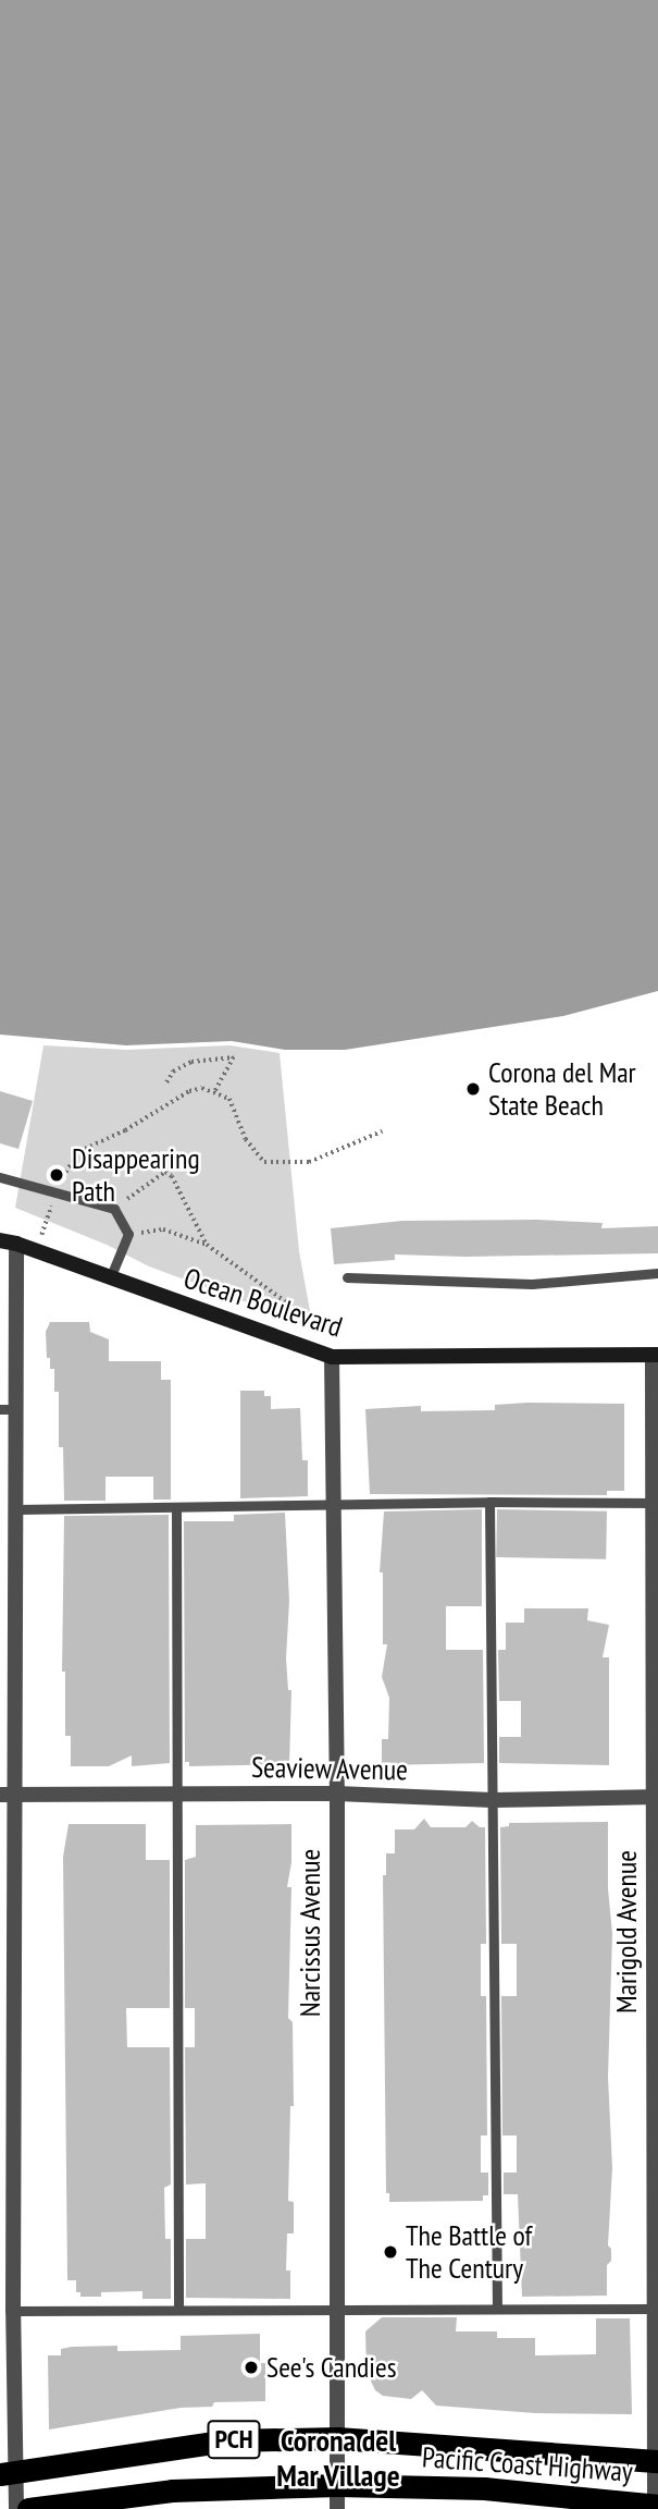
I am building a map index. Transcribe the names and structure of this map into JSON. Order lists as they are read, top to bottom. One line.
{"streets":{"highway":["PCH","Pacific Coast Highway"],"street":["Ocean Boulevard","Seaview Avenue","Marigold Avenue","Narcissus Avenue"]},"crossings":[["Ocean Boulevard","Marigold Avenue"],["Ocean Boulevard","Narcissus Avenue"],["Seaview Avenue","Marigold Avenue"],["Seaview Avenue","Narcissus Avenue"],["Marigold Avenue","Pacific Coast Highway"],["Narcissus Avenue","Pacific Coast Highway"]],"districts":["Corona del Mar Village"],"places":["Corona del Mar State Beach","Disappearing Path","The Battle of The Century","See's Candies"]}
